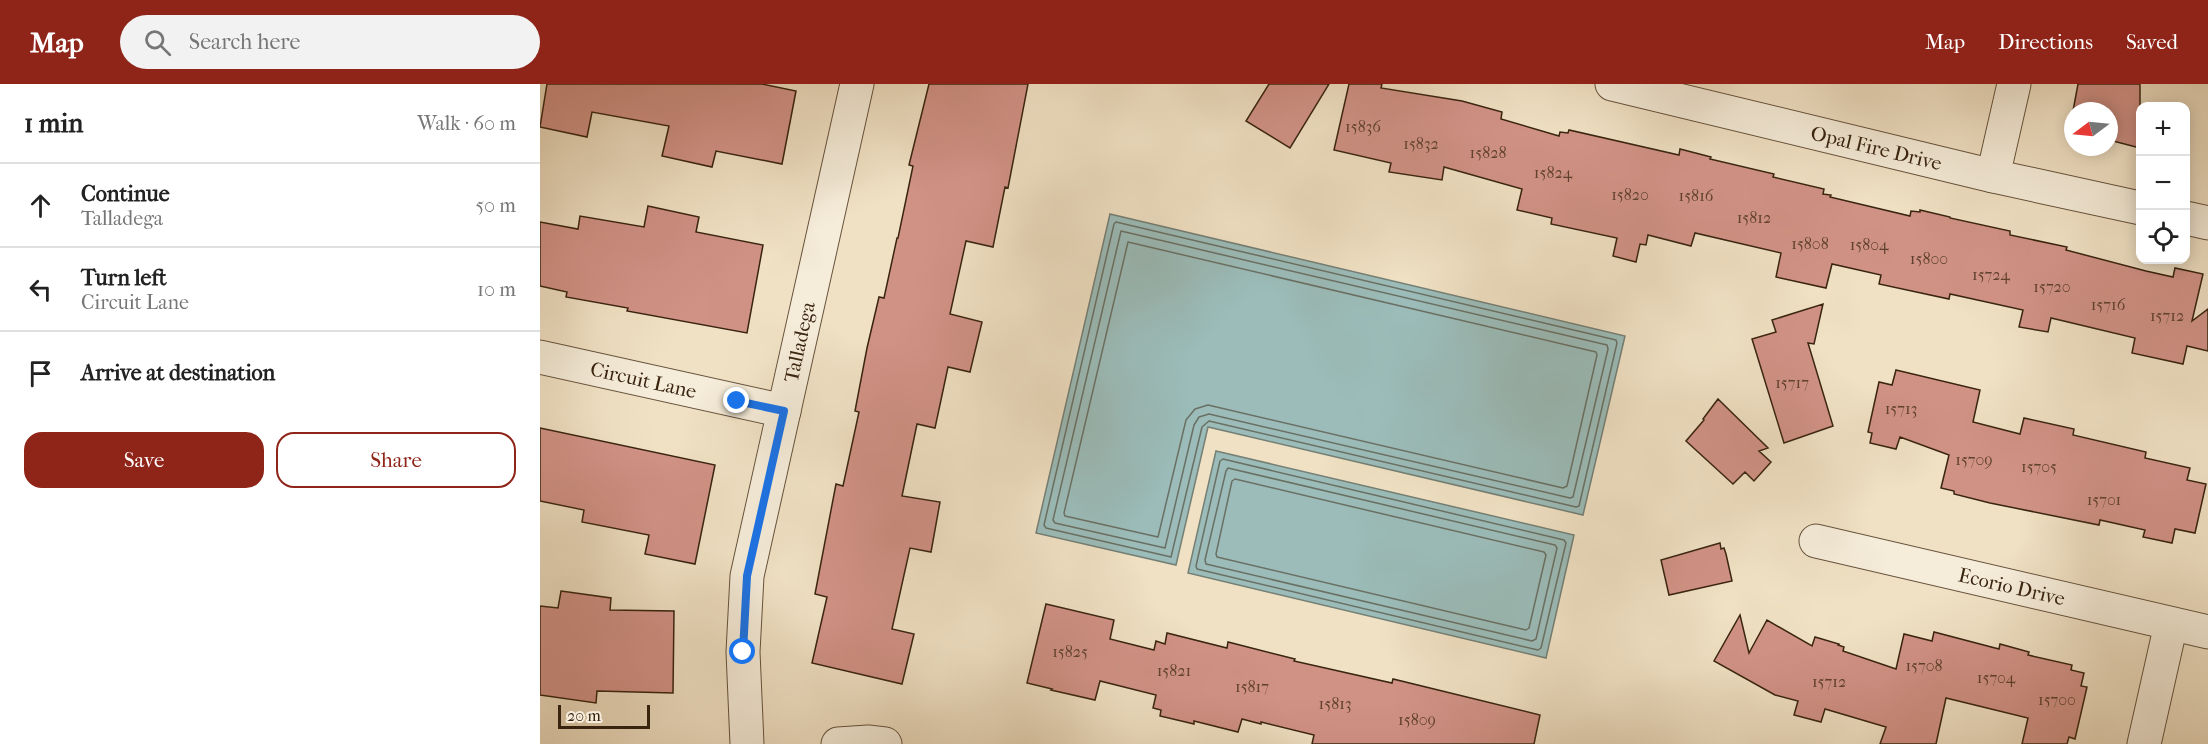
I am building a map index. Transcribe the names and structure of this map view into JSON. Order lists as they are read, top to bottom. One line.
{"streets":{"street":["Opal Fire Drive","Talladega","Circuit Lane","Ecorio Drive"]},"crossings":[["Talladega","Circuit Lane"]],"house_numbers":["15836","15832","15828","15824","15820","15816","15812","15808","15804","15800","15724","15720","15716","15712","15717","15713","15709","15705","15701","15825","15708","15821","15704","15712","15817","15700","15813","15809"],"scale_bar":"20 m","north":"left","page":{"header":"Map","search":"Search here","nav":["Map","Directions","Saved"],"heading":["1 min","Walk · 60 m"],"map_buttons":["+","−"],"list":[["Continue","Talladega","50 m"],["Turn left","Circuit Lane","10 m"],"Arrive at destination"],"buttons":["Save","Share"],"scale":"20 m"}}
